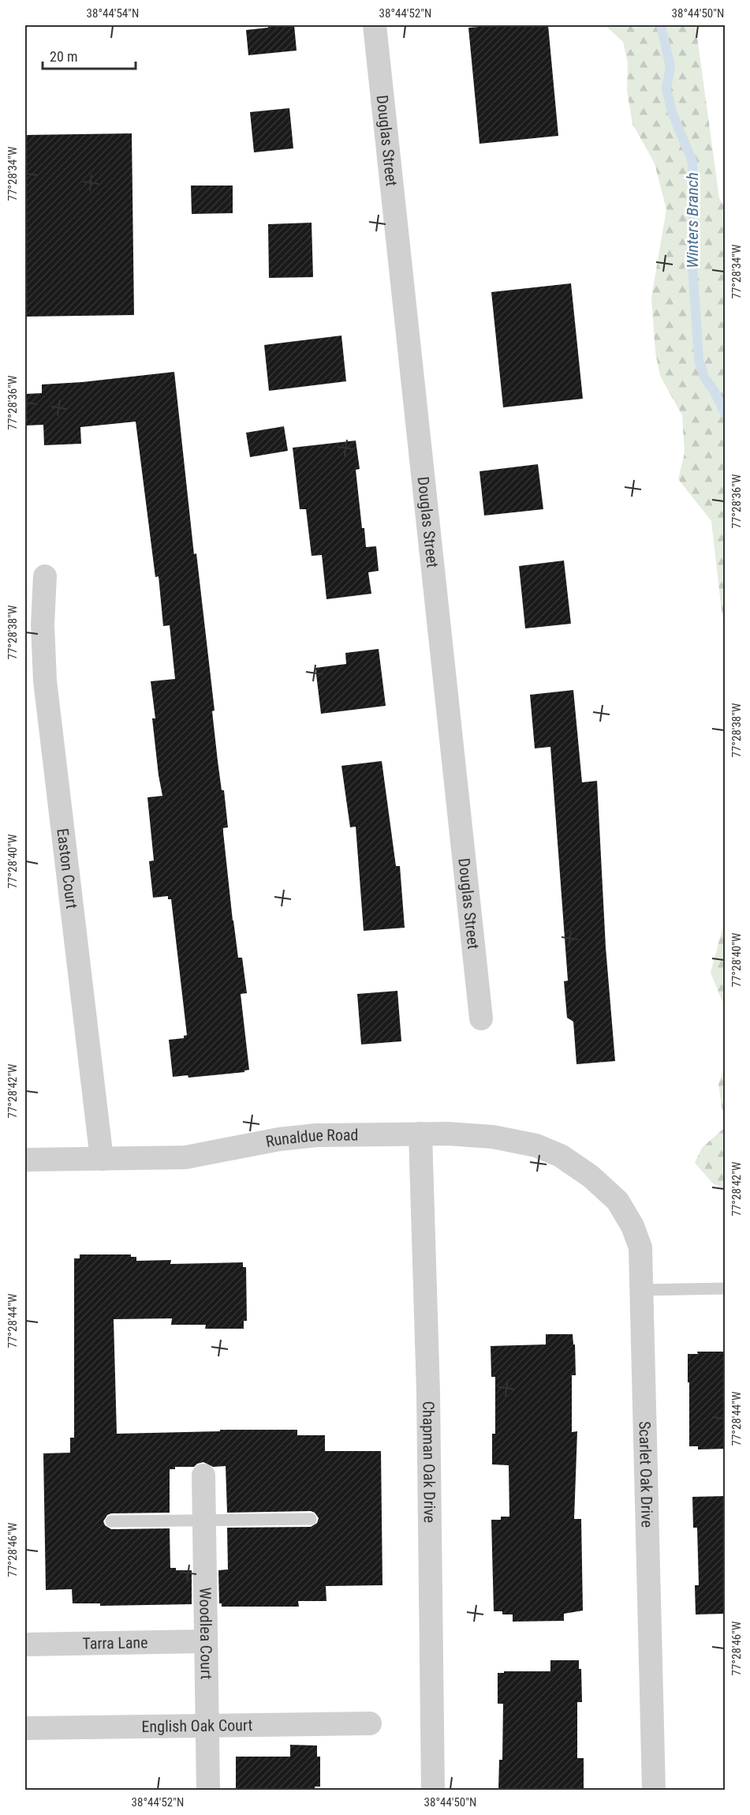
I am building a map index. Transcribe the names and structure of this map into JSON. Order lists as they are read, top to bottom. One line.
{"streets":{"street":["Douglas Street","Easton Court","Runaldue Road","Chapman Oak Drive","Scarlet Oak Drive","Woodlea Court","Tarra Lane","English Oak Court"]},"crossings":[["Easton Court","Runaldue Road"],["Runaldue Road","Chapman Oak Drive"],["Runaldue Road","Scarlet Oak Drive"],["Woodlea Court","Tarra Lane"],["Woodlea Court","English Oak Court"]],"water":["Winters Branch"],"scale_bar":"20 m","coordinates":["38°44'54\"N","38°44'52\"N","38°44'50\"N","77°28'34\"W","77°28'36\"W","77°28'38\"W","77°28'40\"W","77°28'42\"W","77°28'44\"W","77°28'46\"W"]}
